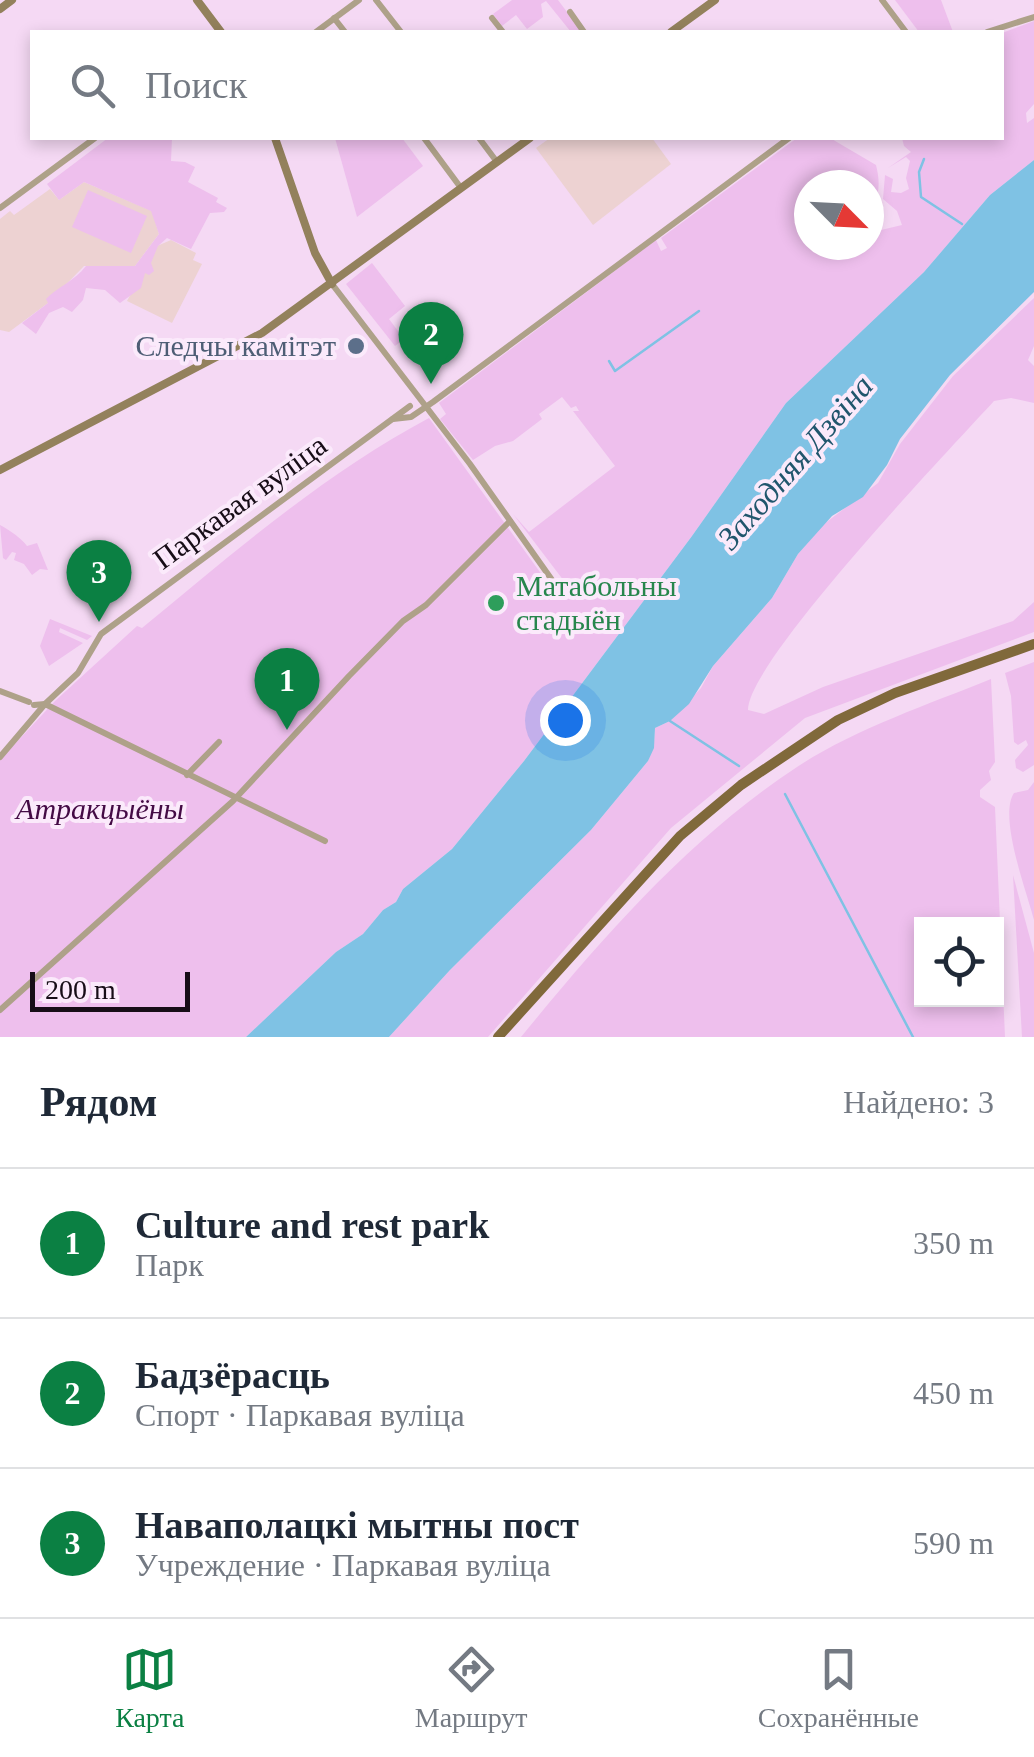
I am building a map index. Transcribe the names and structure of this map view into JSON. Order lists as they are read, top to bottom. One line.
{"streets":{"street":["Паркавая вуліца"]},"water":["Заходняя Дзвіна"],"parks":["Атракцыёны"],"places":["Следчы камітэт","Матабольны стадыён"],"scale_bar":"200 m","north":"bottom right","page":{"search":"Поиск","pins":["2","3","1"],"scale":"200 m","heading":["Рядом","Найдено: 3"],"list":[{"mark":"1","name":"Culture and rest park","note":"Парк","value":"350 m"},{"mark":"2","name":"Бадзёрасць","note":"Спорт · Паркавая вуліца","value":"450 m"},{"mark":"3","name":"Наваполацкі мытны пост","note":"Учреждение · Паркавая вуліца","value":"590 m"}],"nav":["Карта","Маршрут","Сохранённые"]}}
